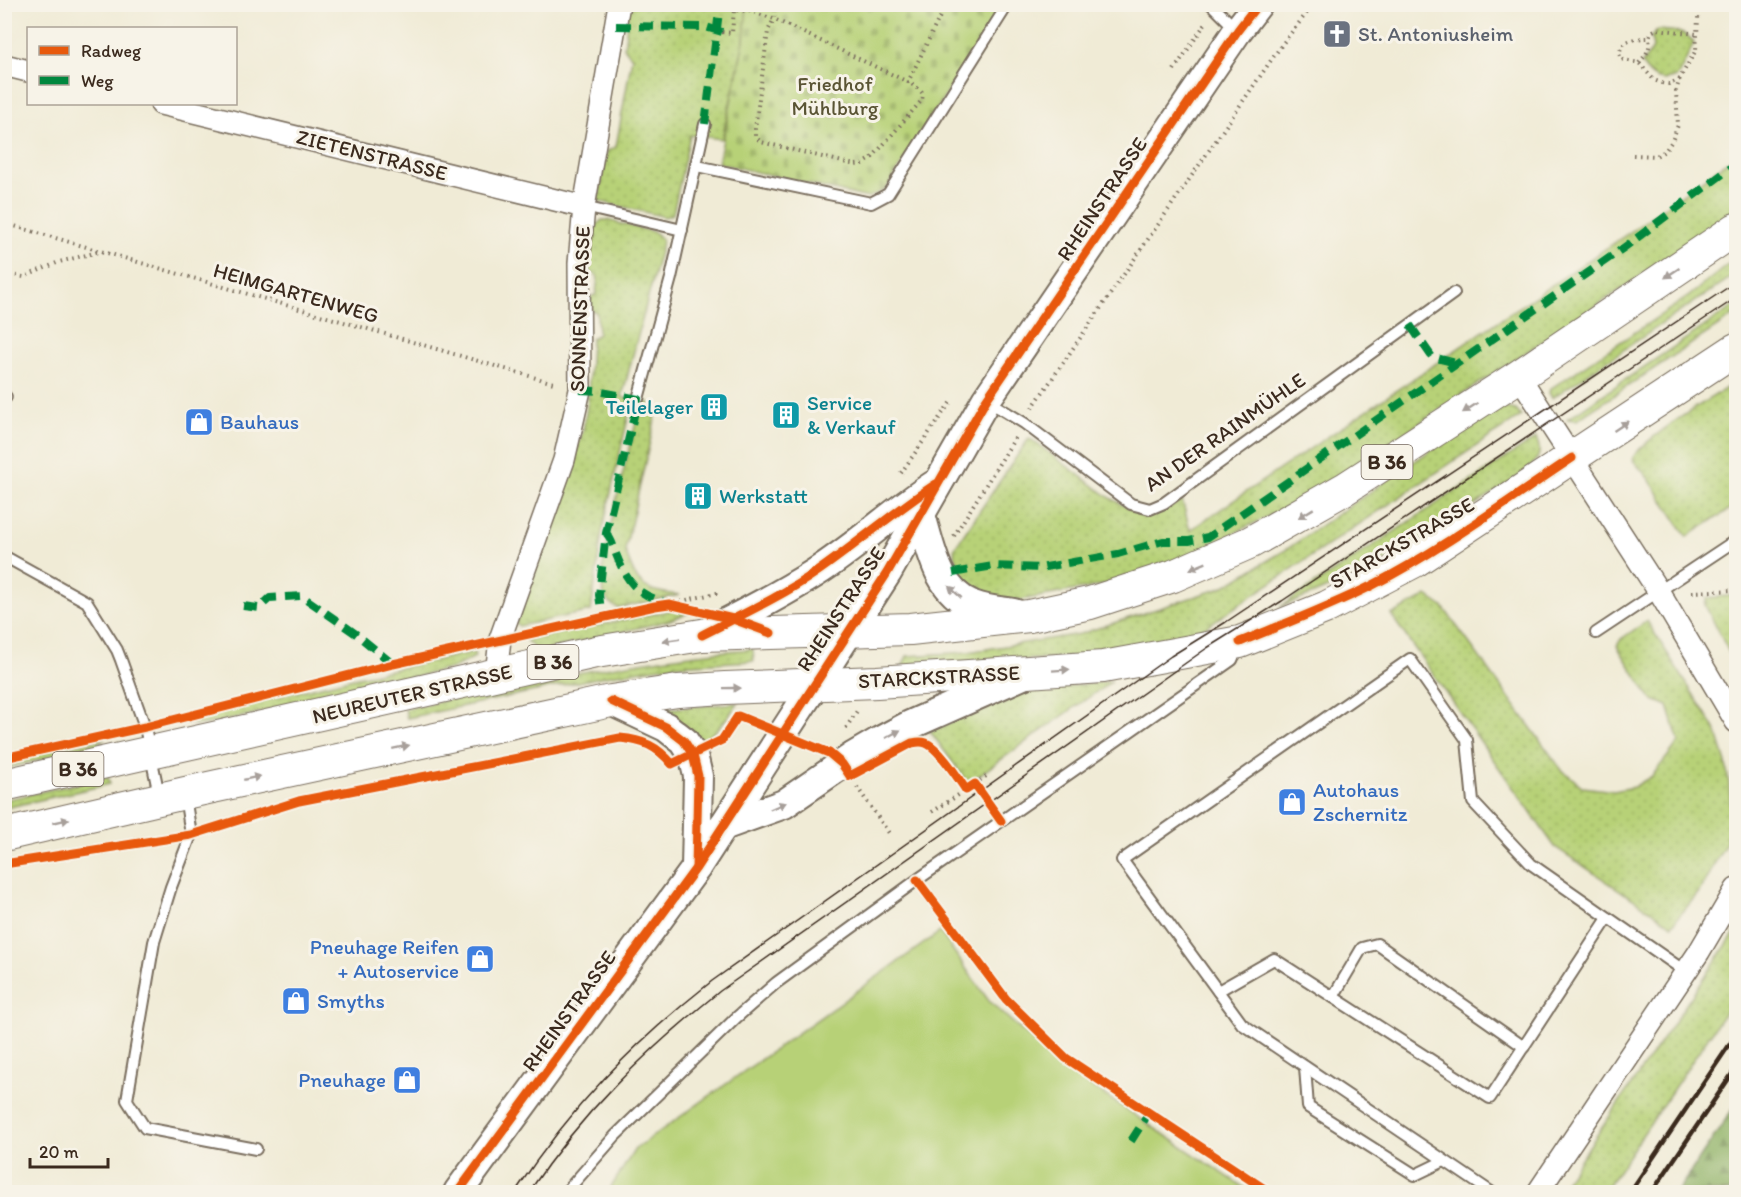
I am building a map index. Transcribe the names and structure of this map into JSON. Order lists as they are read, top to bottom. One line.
{"streets":{"main road":["RHEINSTRASSE","B 36","STARCKSTRASSE","NEUREUTER STRASSE"],"street":["ZIETENSTRASSE","SONNENSTRASSE"],"lane":["AN DER RAINMÜHLE"],"path":["HEIMGARTENWEG"]},"crossings":[["ZIETENSTRASSE","SONNENSTRASSE"],["RHEINSTRASSE","AN DER RAINMÜHLE"],["RHEINSTRASSE","STARCKSTRASSE"],["RHEINSTRASSE","NEUREUTER STRASSE"],["HEIMGARTENWEG","SONNENSTRASSE"],["SONNENSTRASSE","NEUREUTER STRASSE"],["B 36","NEUREUTER STRASSE"]],"parks":["Friedhof Mühlburg"],"places":{"church":["St. Antoniusheim"],"building":["Teilelager","Service & Verkauf","Werkstatt"],"shop":["Bauhaus","Autohaus Zschernitz","Pneuhage Reifen + Autoservice","Smyths","Pneuhage"]},"legend":["Radweg","Weg"],"scale_bar":"20 m"}
